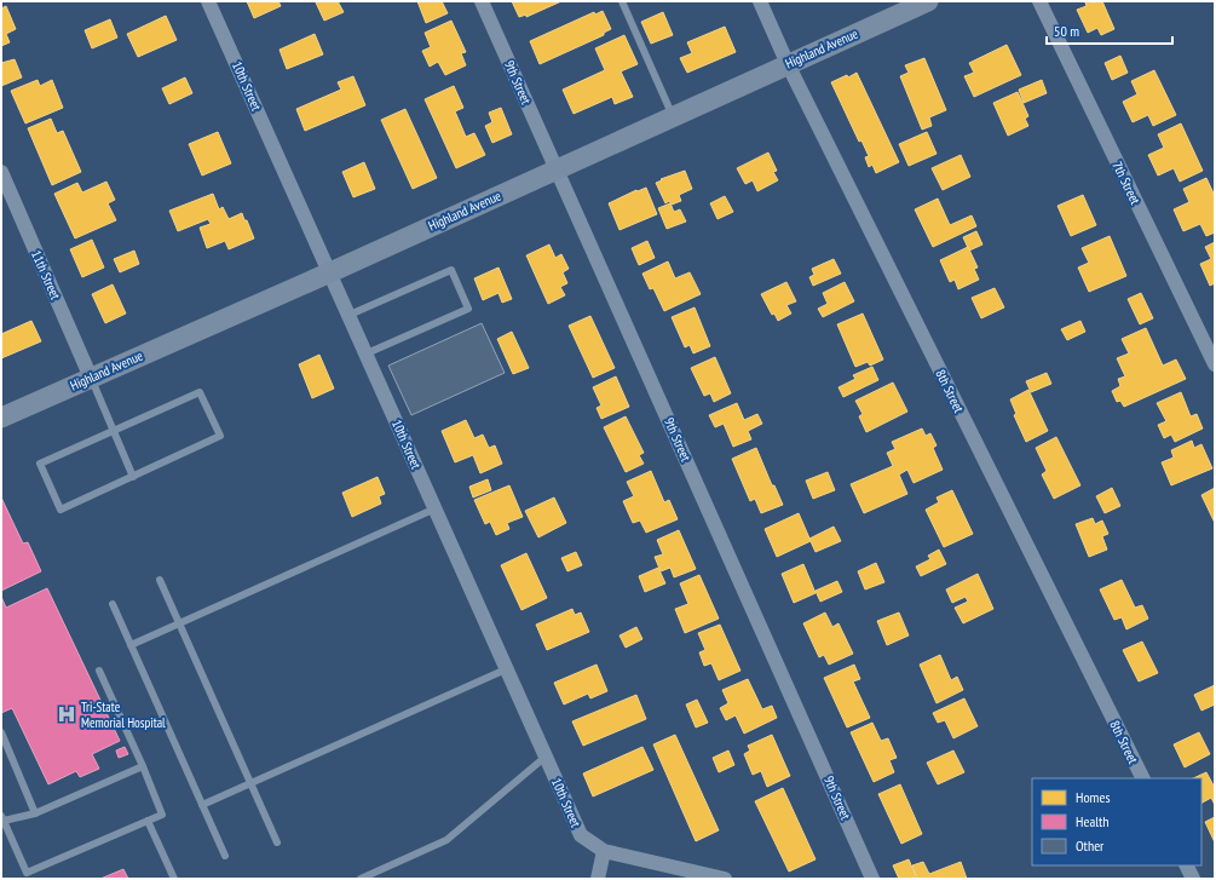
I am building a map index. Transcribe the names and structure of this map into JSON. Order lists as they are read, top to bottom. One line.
{"streets":{"main road":["Highland Avenue"],"street":["9th Street","10th Street","7th Street","11th Street","8th Street"]},"crossings":[["Highland Avenue","9th Street"],["Highland Avenue","10th Street"],["Highland Avenue","11th Street"],["Highland Avenue","8th Street"]],"places":{"hospital":["Tri-State Memorial Hospital"]},"legend":["Homes","Health","Other"],"scale_bar":"50 m"}
